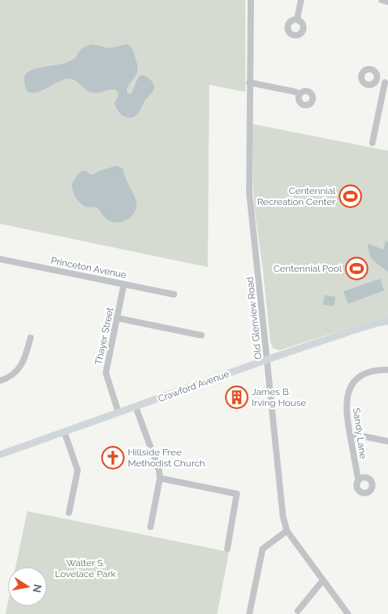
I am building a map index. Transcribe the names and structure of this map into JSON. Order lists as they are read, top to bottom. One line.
{"streets":{"main road":["Crawford Avenue"],"street":["Princeton Avenue","Old Glenview Road","Thayer Street","Sandy Lane"]},"crossings":[["Princeton Avenue","Thayer Street"],["Old Glenview Road","Crawford Avenue"],["Thayer Street","Crawford Avenue"]],"parks":["Walter S. Lovelace Park"],"places":{"sports":["Centennial Recreation Center","Centennial Pool"],"building":["James B. Irving House"],"church":["Hillside Free Methodist Church"]},"north":"right"}
